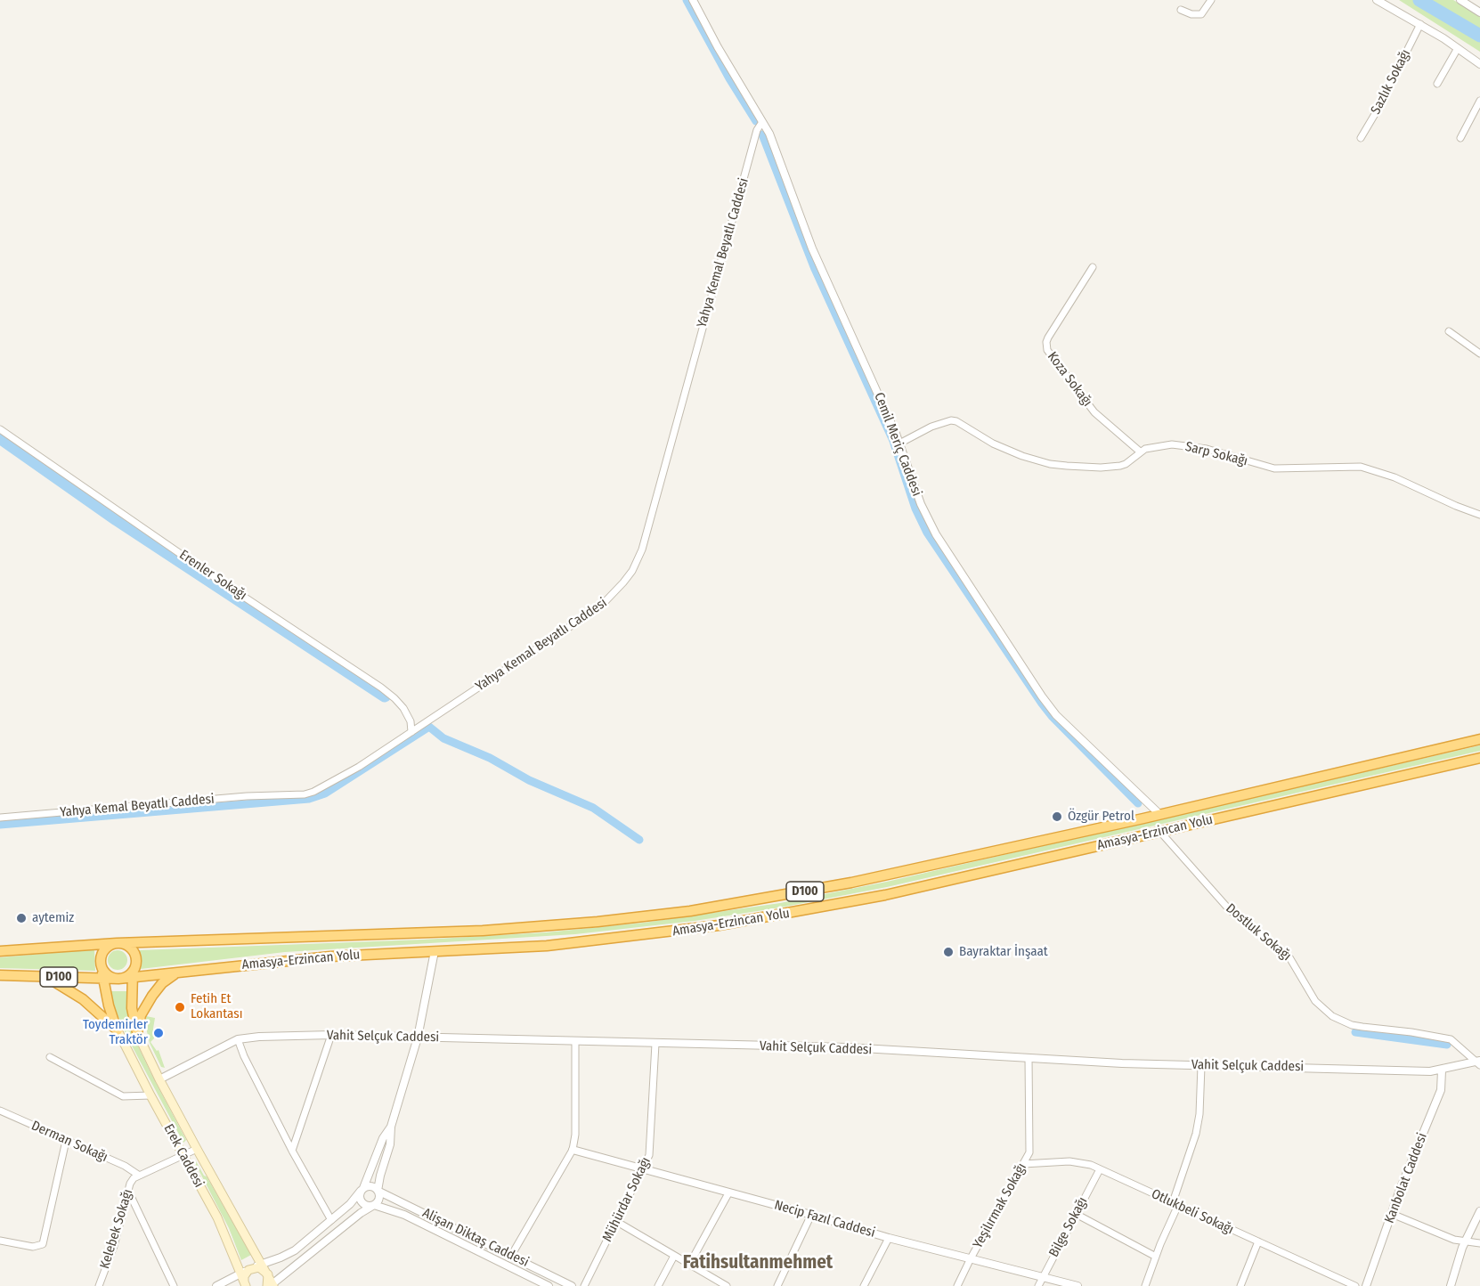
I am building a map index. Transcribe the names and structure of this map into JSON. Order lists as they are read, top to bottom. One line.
{"streets":{"highway":["Amasya-Erzincan Yolu","D100"],"main road":["Erek Caddesi"],"street":["Sazlık Sokağı","Yahya Kemal Beyatlı Caddesi","Koza Sokağı","Cemil Meriç Caddesi","Sarp Sokağı","Erenler Sokağı","Dostluk Sokağı","Vahit Selçuk Caddesi","Derman Sokağı","Kanbolat Caddesi","Mühürdar Sokağı","Yeşilırmak Sokağı","Otlukbeli Sokağı","Necip Fazıl Caddesi","Bilge Sokağı","Kelebek Sokağı","Alişan Diktaş Caddesi"]},"crossings":[["Yahya Kemal Beyatlı Caddesi","Cemil Meriç Caddesi"],["Yahya Kemal Beyatlı Caddesi","Erenler Sokağı"],["Koza Sokağı","Sarp Sokağı"],["Cemil Meriç Caddesi","Sarp Sokağı"],["Cemil Meriç Caddesi","Amasya-Erzincan Yolu"],["Amasya-Erzincan Yolu","D100"],["Amasya-Erzincan Yolu","Dostluk Sokağı"],["Dostluk Sokağı","Vahit Selçuk Caddesi"],["Vahit Selçuk Caddesi","Erek Caddesi"],["Vahit Selçuk Caddesi","Kanbolat Caddesi"],["Vahit Selçuk Caddesi","Mühürdar Sokağı"],["Vahit Selçuk Caddesi","Yeşilırmak Sokağı"],["Derman Sokağı","Kelebek Sokağı"],["Erek Caddesi","Kelebek Sokağı"],["Mühürdar Sokağı","Necip Fazıl Caddesi"],["Yeşilırmak Sokağı","Otlukbeli Sokağı"],["Yeşilırmak Sokağı","Necip Fazıl Caddesi"],["Otlukbeli Sokağı","Bilge Sokağı"],["Necip Fazıl Caddesi","Bilge Sokağı"]],"districts":["Fatihsultanmehmet"],"places":["Özgür Petrol","aytemiz","Bayraktar İnşaat","Fetih Et Lokantası","Toydemirler Traktör"]}
